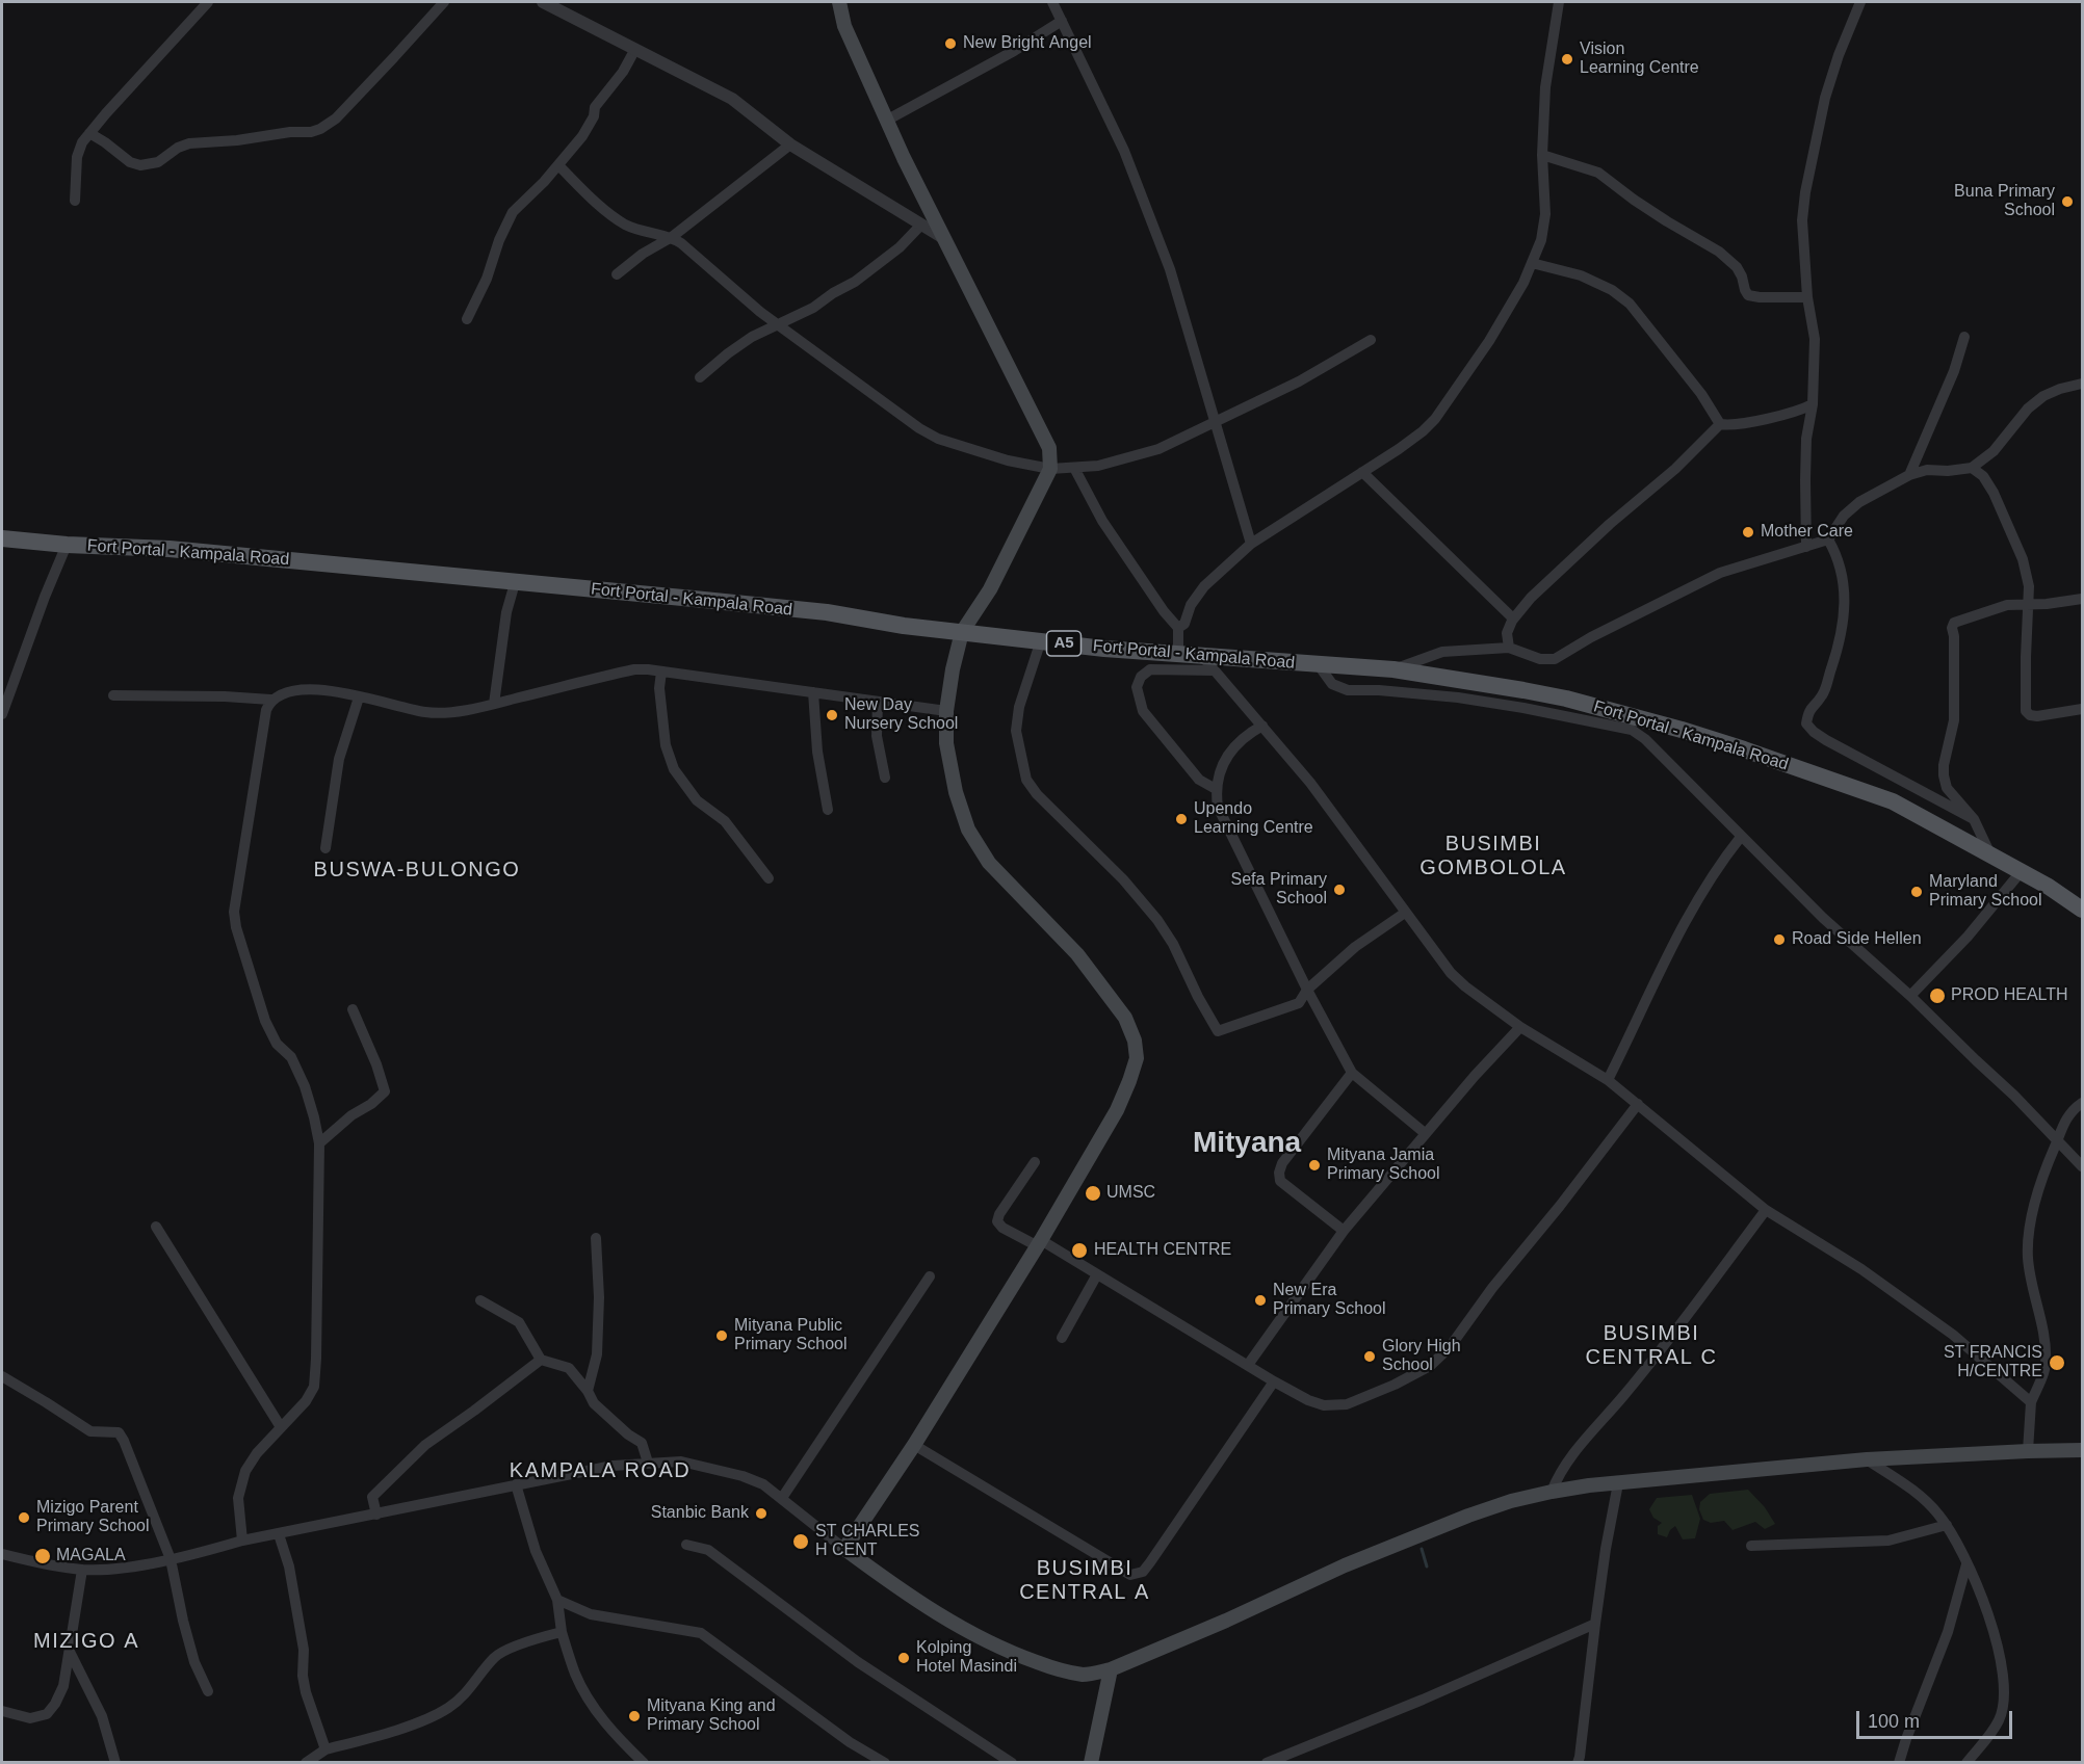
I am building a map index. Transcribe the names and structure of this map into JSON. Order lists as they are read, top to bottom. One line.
{"streets":{"main road":["Fort Portal - Kampala Road","A5"]},"districts":["BUSIMBI GOMBOLOLA","BUSWA-BULONGO","Mityana","BUSIMBI CENTRAL C","KAMPALA ROAD","BUSIMBI CENTRAL A","MIZIGO A"],"places":["New Bright Angel","Vision Learning Centre","Buna Primary School","Mother Care","New Day Nursery School","Upendo Learning Centre","Sefa Primary School","Maryland Primary School","Road Side Hellen","PROD HEALTH","Mityana Jamia Primary School","UMSC","HEALTH CENTRE","New Era Primary School","Mityana Public Primary School","Glory High School","ST FRANCIS H/CENTRE","Stanbic Bank","Mizigo Parent Primary School","ST CHARLES H CENT","MAGALA","Kolping Hotel Masindi","Mityana King and Primary School"],"scale_bar":"100 m"}
